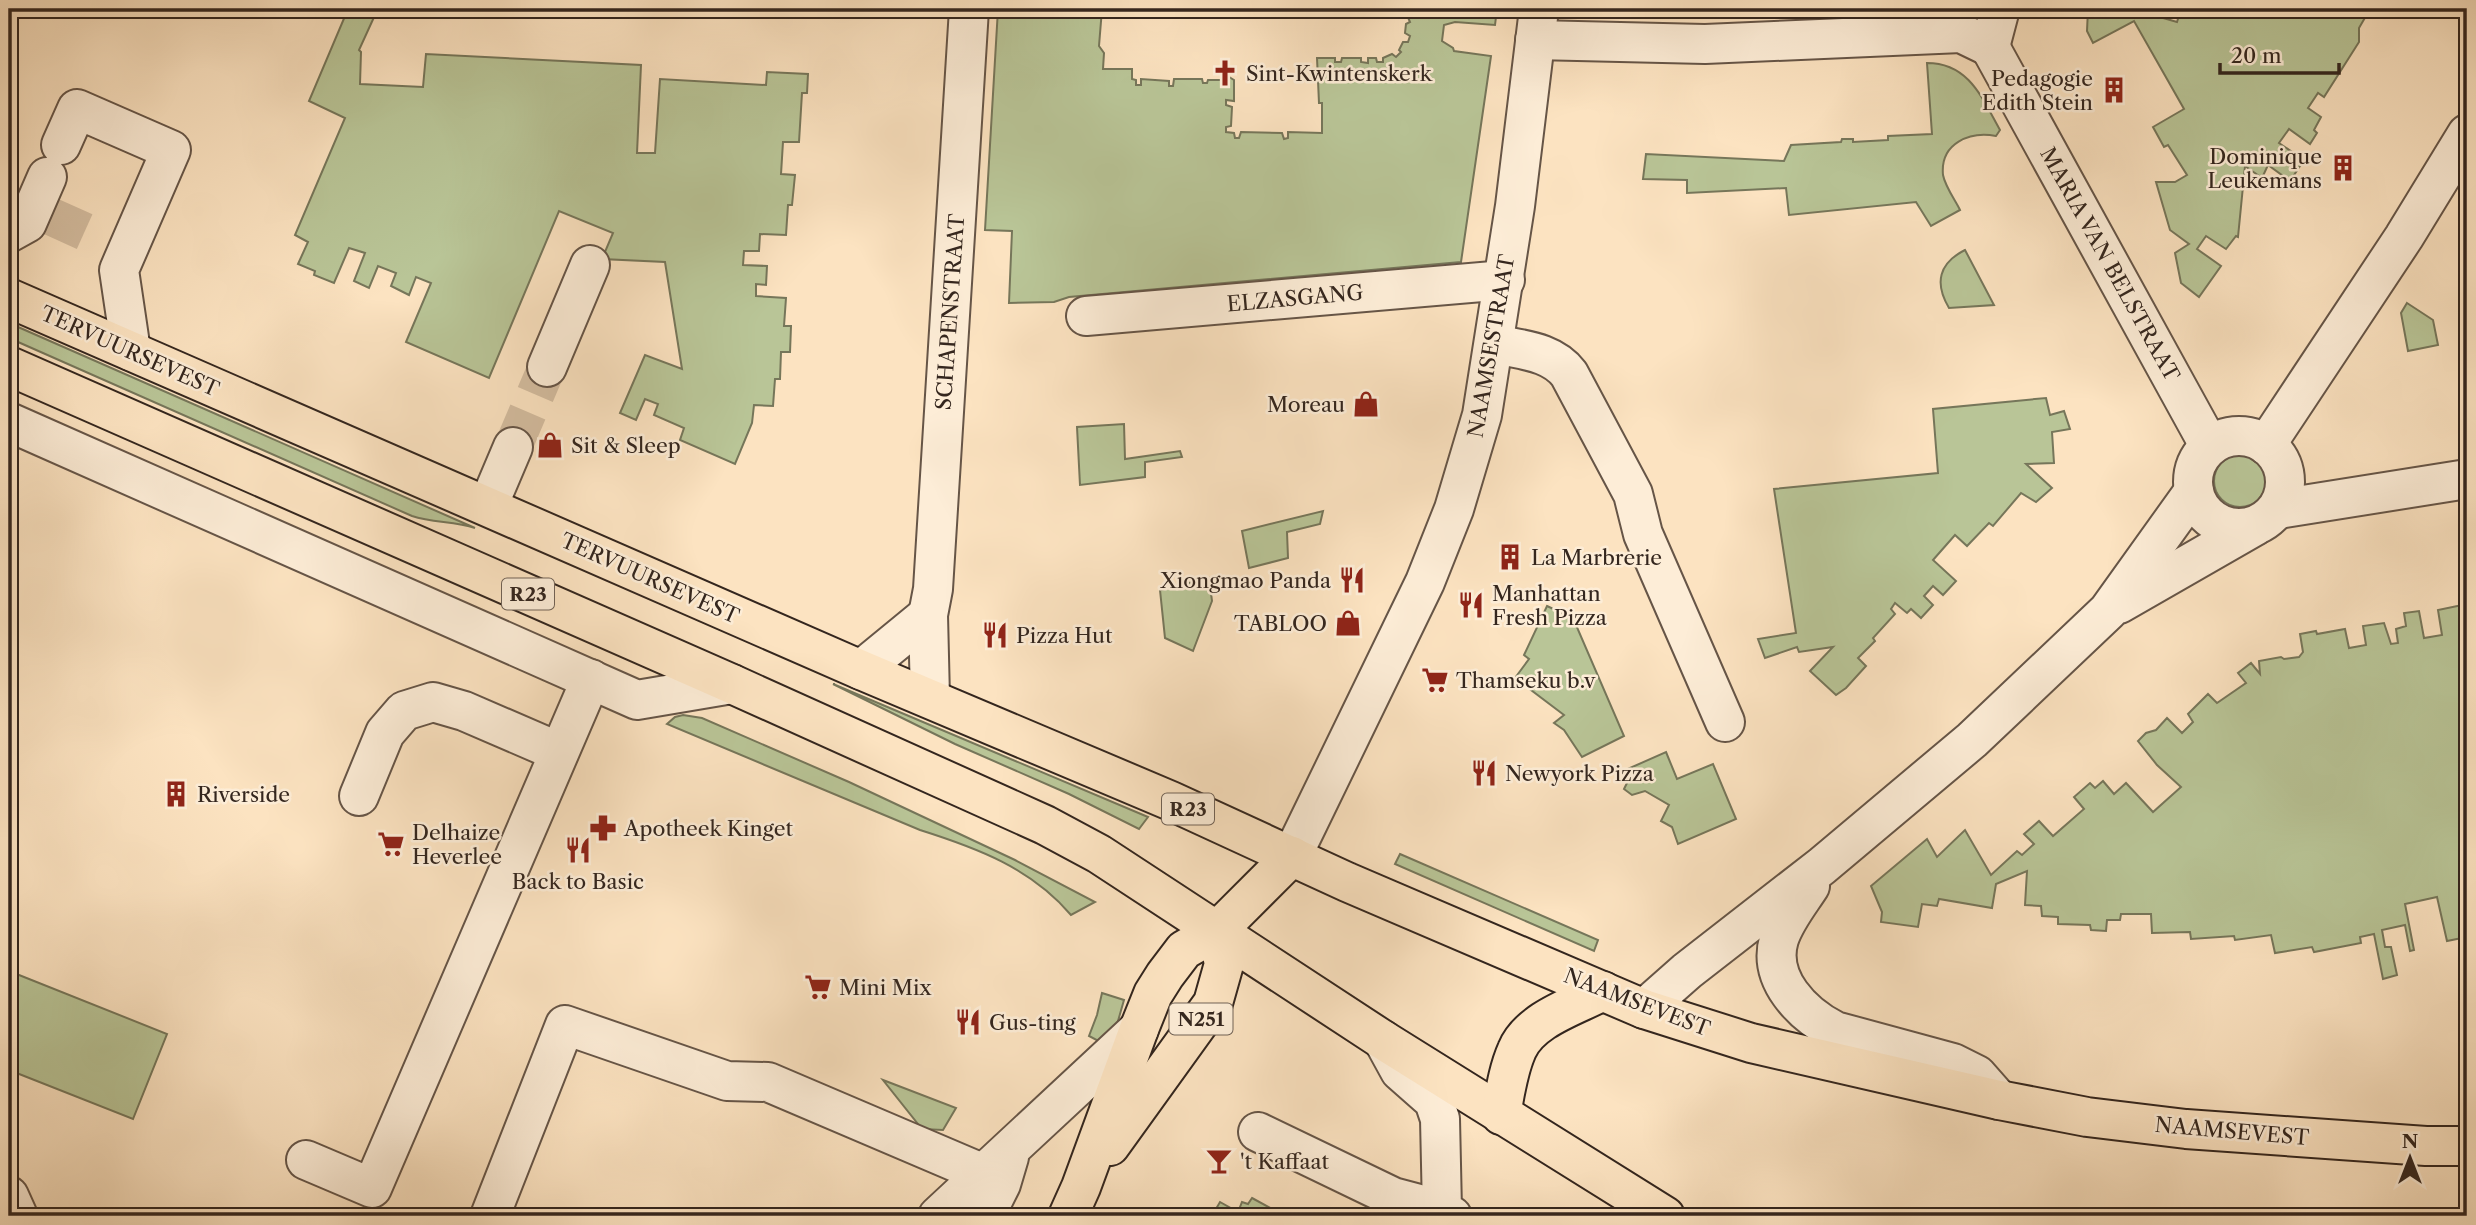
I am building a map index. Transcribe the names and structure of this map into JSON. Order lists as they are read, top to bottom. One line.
{"streets":{"main road":["TERVUURSEVEST","R23","NAAMSEVEST","N251"],"street":["MARIA VAN BELSTRAAT","ELZASGANG","SCHAPENSTRAAT","NAAMSESTRAAT"]},"crossings":[["ELZASGANG","NAAMSESTRAAT"],["SCHAPENSTRAAT","TERVUURSEVEST"],["NAAMSESTRAAT","TERVUURSEVEST"],["NAAMSESTRAAT","NAAMSEVEST"],["TERVUURSEVEST","NAAMSEVEST"],["R23","N251"]],"places":{"church":["Sint-Kwintenskerk"],"building":["Pedagogie Edith Stein","Dominique Leukemans","La Marbrerie","Riverside"],"shop":["Moreau","Sit & Sleep","TABLOO"],"restaurant":["Xiongmao Panda","Manhattan Fresh Pizza","Pizza Hut","Newyork Pizza","Back to Basic","Gus-ting"],"supermarket":["Thamseku b.v","Delhaize Heverlee","Mini Mix"],"pharmacy":["Apotheek Kinget"],"bar":["'t Kaffaat"]},"scale_bar":"20 m","north":"top"}
